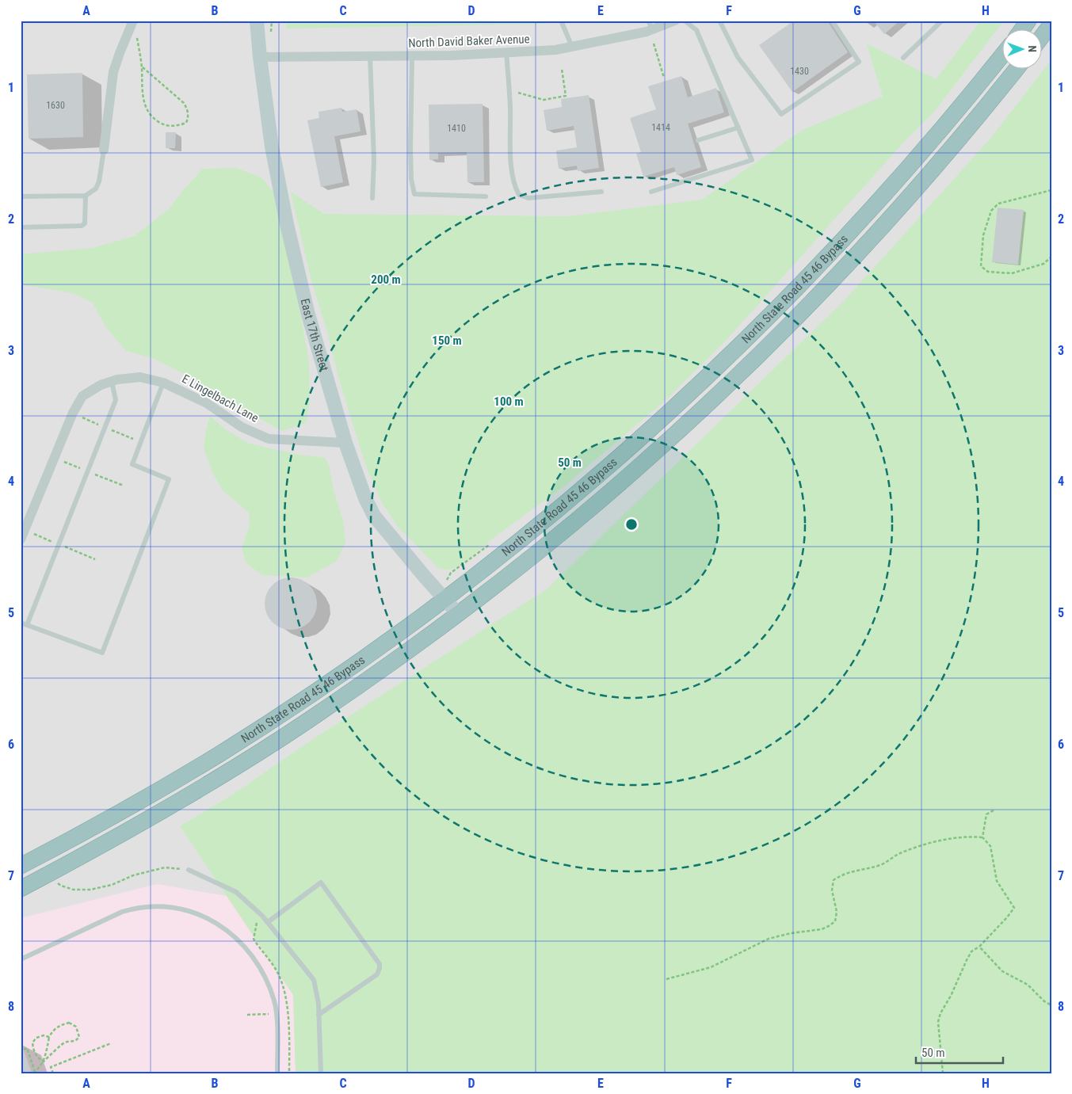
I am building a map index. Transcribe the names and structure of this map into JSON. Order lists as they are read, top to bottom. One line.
{"streets":{"highway":["North State Road 45 46 Bypass"],"main road":["East 17th Street"],"street":["North David Baker Avenue","E Lingelbach Lane"]},"crossings":[["North David Baker Avenue","East 17th Street"],["North State Road 45 46 Bypass","East 17th Street"],["East 17th Street","E Lingelbach Lane"]],"house_numbers":["1430","1630","1414","1410"],"scale_bar":"50 m","north":"right","grid":{"columns":["A","B","C","D","E","F","G","H"],"rows":["1","2","3","4","5","6","7","8"]},"rings":["200 m","150 m","100 m","50 m"]}
